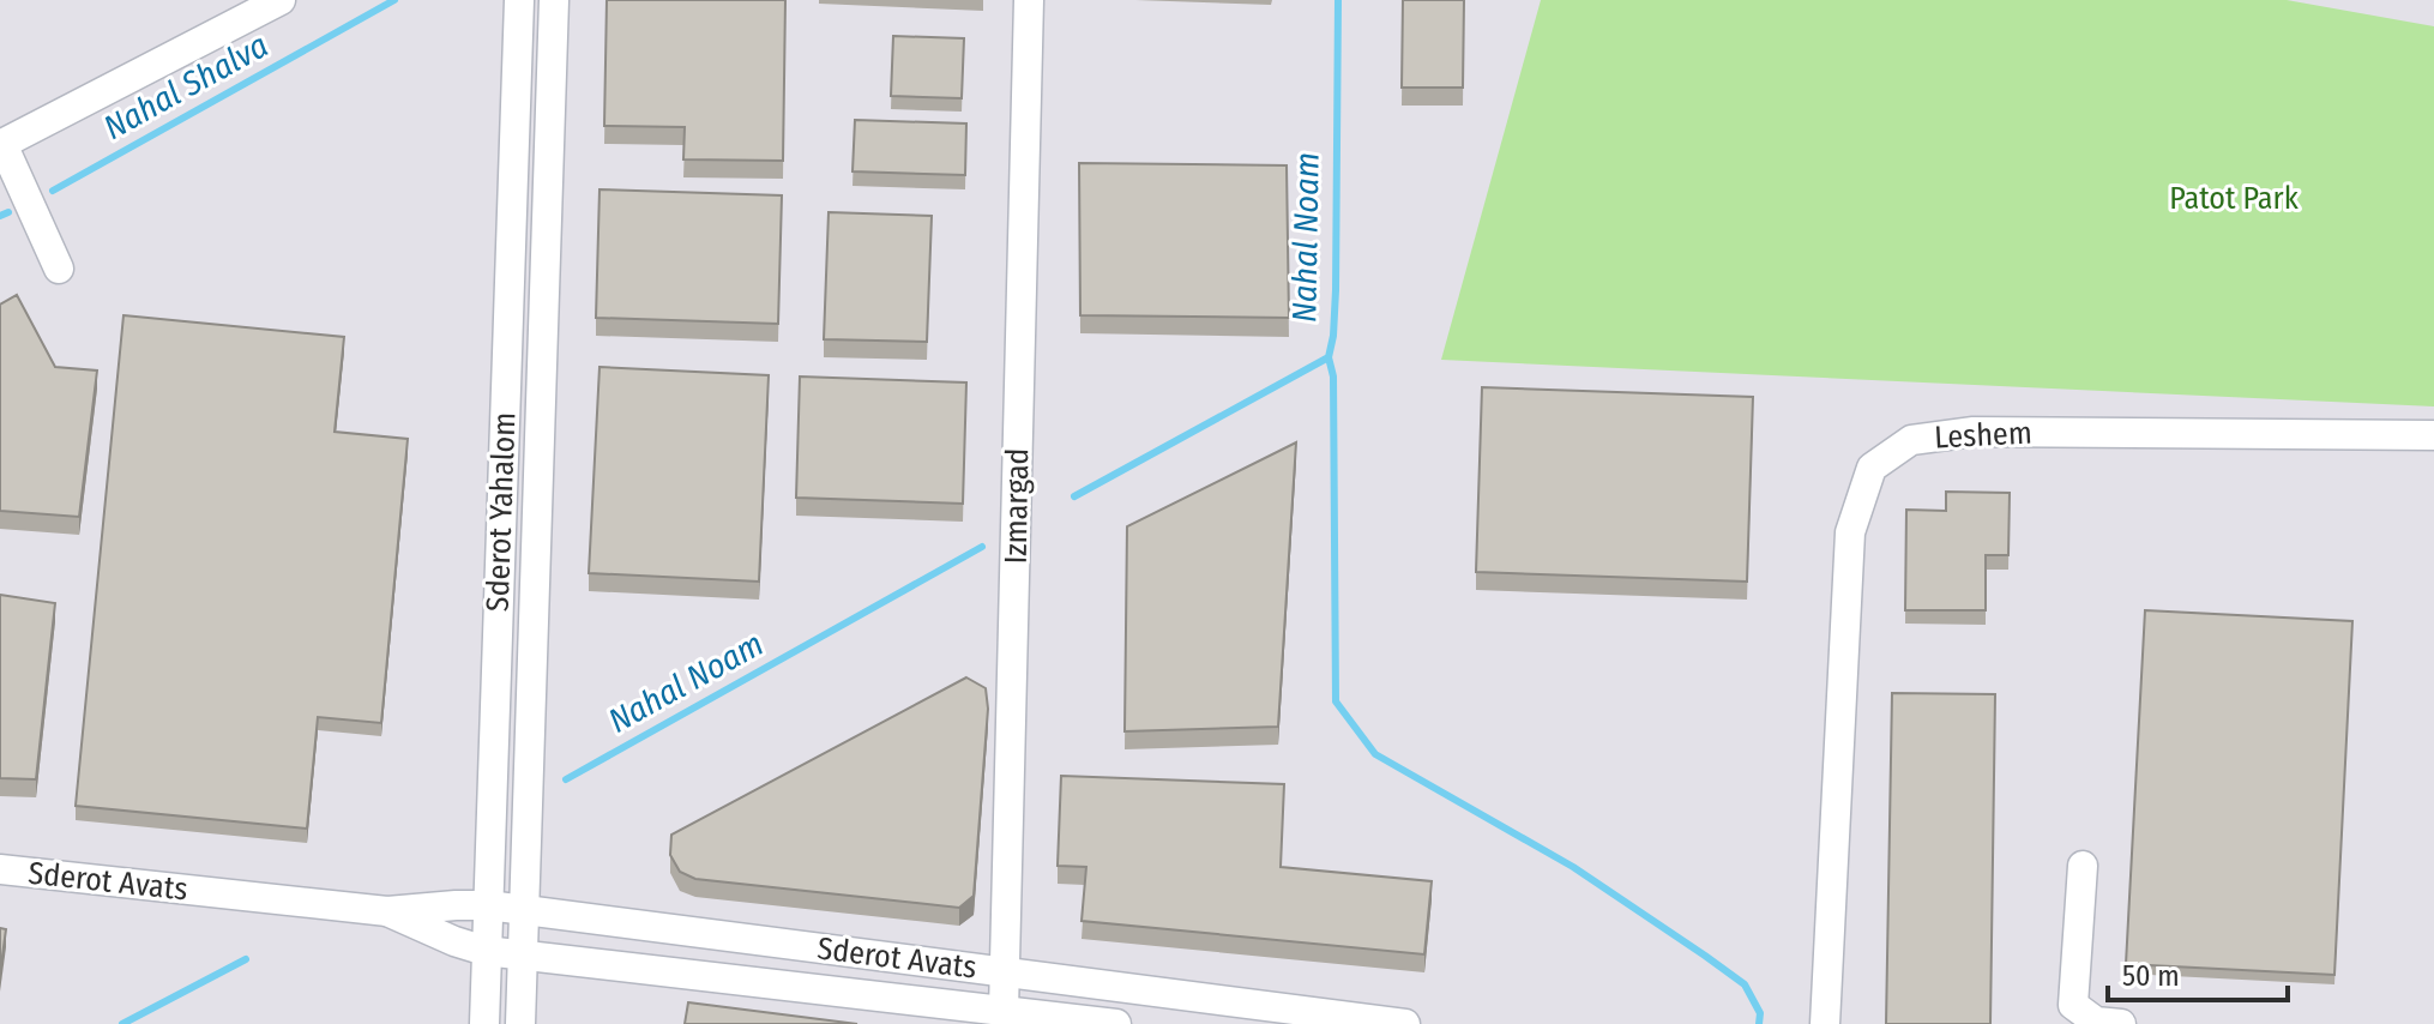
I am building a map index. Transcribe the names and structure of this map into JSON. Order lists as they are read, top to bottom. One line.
{"streets":{"street":["Leshem","Izmargad","Sderot Yahalom","Sderot Avats"]},"crossings":[["Izmargad","Sderot Avats"],["Sderot Yahalom","Sderot Avats"]],"water":["Nahal Shalva","Nahal Noam"],"parks":["Patot Park"],"scale_bar":"50 m"}
